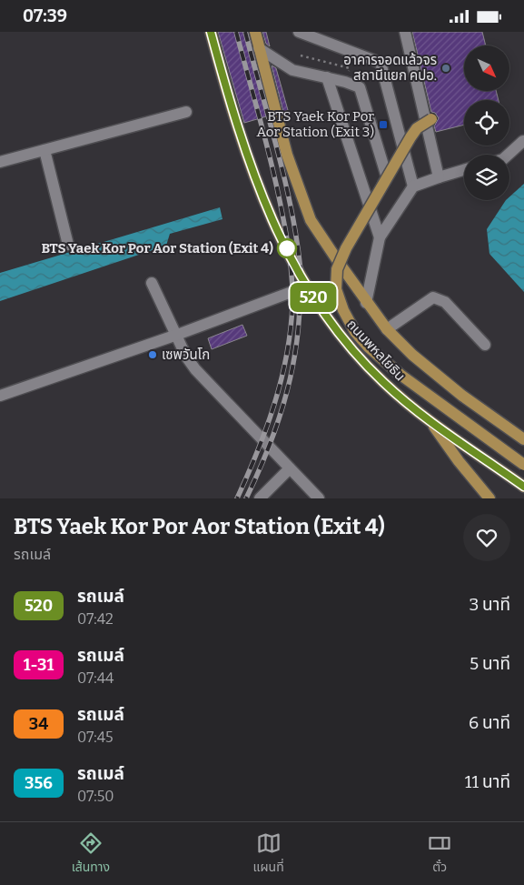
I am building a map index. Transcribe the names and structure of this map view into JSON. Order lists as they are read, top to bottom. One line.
{"streets":{"main road":["ถนนพหลโยธิน"]},"places":{"other":["อาคารจอดแล้วจร สถานีแยก คปอ.","BTS Yaek Kor Por Aor Station (Exit 4)","เซพวันโก"],"transit":["BTS Yaek Kor Por Aor Station (Exit 3)"]},"lines":["bus line 520"],"north":"bottom right","page":{"status":"07:39","on_map":"520","heading":["BTS Yaek Kor Por Aor Station (Exit 4)","รถเมล์"],"list":[{"mark":"520","name":"รถเมล์","note":"07:42","value":"3 นาที"},{"mark":"1-31","name":"รถเมล์","note":"07:44","value":"5 นาที"},{"mark":"34","name":"รถเมล์","note":"07:45","value":"6 นาที"},{"mark":"356","name":"รถเมล์","note":"07:50","value":"11 นาที"}],"tabs":["เส้นทาง","แผนที่","ตั๋ว"]}}
